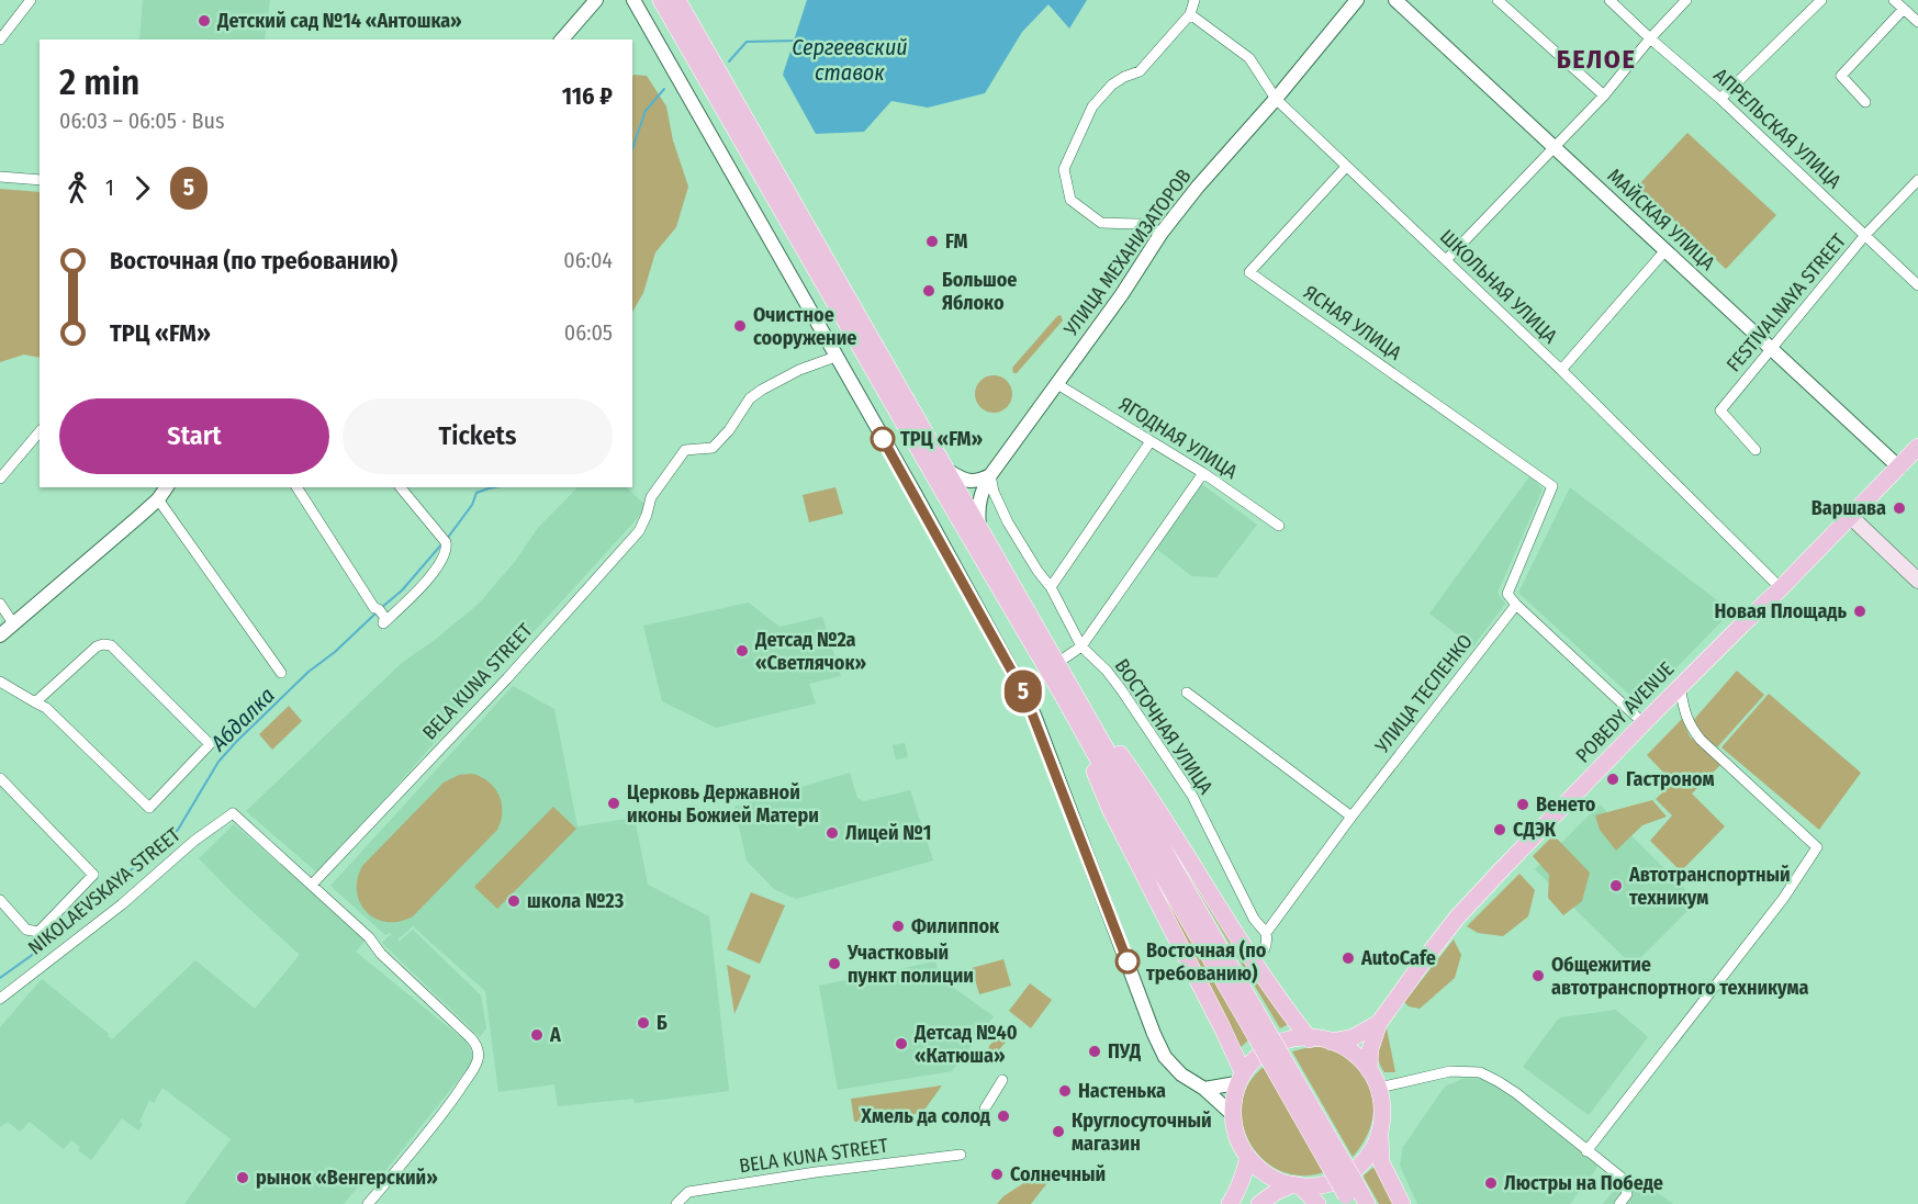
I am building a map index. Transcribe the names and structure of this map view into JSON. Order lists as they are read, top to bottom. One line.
{"streets":{"main road":["POBEDY AVENUE"],"street":["АПРЕЛЬСКАЯ УЛИЦА","МАЙСКАЯ УЛИЦА","УЛИЦА МЕХАНИЗАТОРОВ","ШКОЛЬНАЯ УЛИЦА","FESTIVALNAYA STREET","ЯСНАЯ УЛИЦА","ЯГОДНАЯ УЛИЦА","BELA KUNA STREET","УЛИЦА ТЕСЛЕНКО","ВОСТОЧНАЯ УЛИЦА","NIKOLAEVSKAYA STREET"]},"crossings":[["АПРЕЛЬСКАЯ УЛИЦА","FESTIVALNAYA STREET"],["МАЙСКАЯ УЛИЦА","FESTIVALNAYA STREET"],["МАЙСКАЯ УЛИЦА","POBEDY AVENUE"],["УЛИЦА МЕХАНИЗАТОРОВ","ШКОЛЬНАЯ УЛИЦА"],["УЛИЦА МЕХАНИЗАТОРОВ","ЯГОДНАЯ УЛИЦА"],["УЛИЦА МЕХАНИЗАТОРОВ","ВОСТОЧНАЯ УЛИЦА"],["ШКОЛЬНАЯ УЛИЦА","ЯСНАЯ УЛИЦА"],["ШКОЛЬНАЯ УЛИЦА","POBEDY AVENUE"],["ЯСНАЯ УЛИЦА","УЛИЦА ТЕСЛЕНКО"],["УЛИЦА ТЕСЛЕНКО","ВОСТОЧНАЯ УЛИЦА"]],"districts":["БЕЛОЕ"],"water":["Сергеевский ставок","Абдалка"],"places":["Детский сад №14 «Антошка»","FM","Большое Яблоко","Очистное сооружение","ТРЦ «FM»","Варшава","Новая Площадь","Детсад №2а «Светлячок»","Гастроном","Церковь Державной иконы Божией Матери","Венето","СДЭК","Лицей №1","Автотранспортный техникум","школа №23","Филиппок","AutoCafe","Восточная (по требованию)","Участковый пункт полиции","Общежитие автотранспортного техникума","Б","А","Детсад №40 «Катюша»","ПУД","Настенька","Хмель да солод","Круглосуточный магазин","Солнечный","рынок «Венгерский»","Люстры на Победе"],"lines":["bus line 5"],"page":{"on_map":"5","heading":["2 min","06:03 – 06:05 · Bus","116 ₽"],"legs":["1","5"],"list":[{"name":"Восточная (по требованию)","value":"06:04"},{"name":"ТРЦ «FM»","value":"06:05"}],"buttons":["Start","Tickets"]}}
